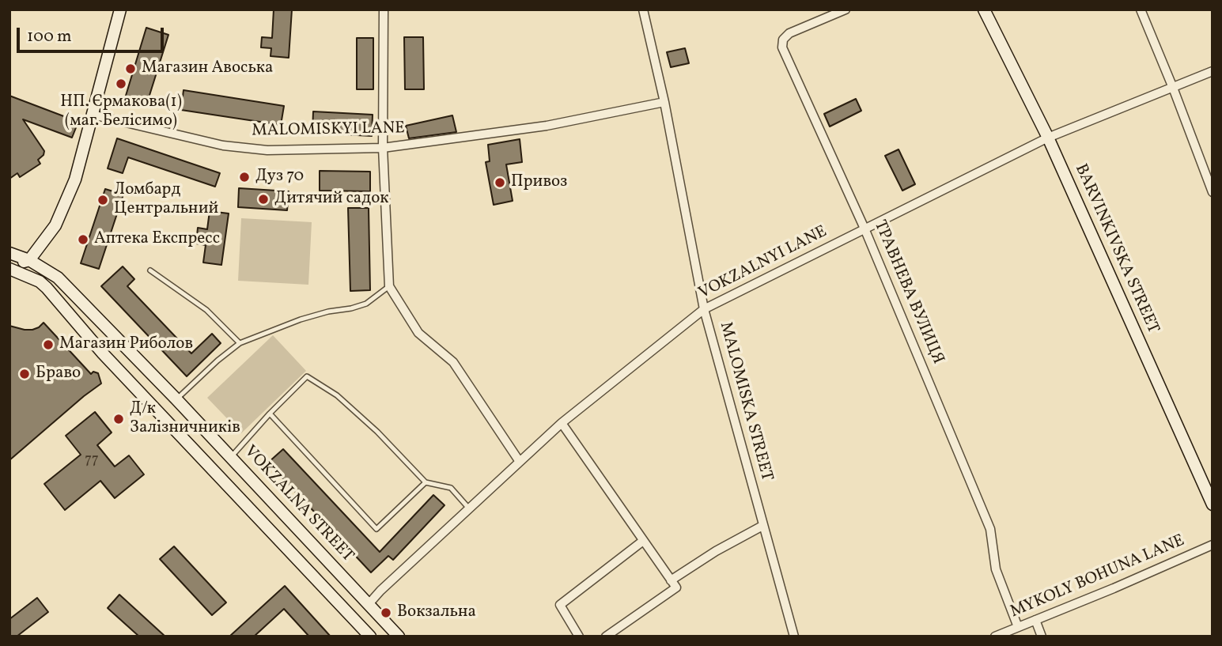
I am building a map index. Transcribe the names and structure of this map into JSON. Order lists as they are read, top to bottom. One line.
{"streets":{"street":["MALOMISKYI LANE","BARVINKIVSKA STREET","VOKZALNYI LANE","ТРАВНЕВА ВУЛИЦЯ","MALOMISKA STREET","VOKZALNA STREET","MYKOLY BOHUNA LANE"]},"crossings":[["MALOMISKYI LANE","MALOMISKA STREET"],["BARVINKIVSKA STREET","VOKZALNYI LANE"],["VOKZALNYI LANE","ТРАВНЕВА ВУЛИЦЯ"],["VOKZALNYI LANE","MALOMISKA STREET"],["VOKZALNYI LANE","VOKZALNA STREET"],["ТРАВНЕВА ВУЛИЦЯ","MYKOLY BOHUNA LANE"]],"places":["Магазин Авоська","НП. Єрмакова(1) (маг. Белісимо)","Дуз 70","Привоз","Дитячий садок","Ломбард Центральний","Аптека Експресс","Магазин Риболов","Браво","Д/к Залізничників","Вокзальна"],"house_numbers":["77"],"scale_bar":"100 m"}
